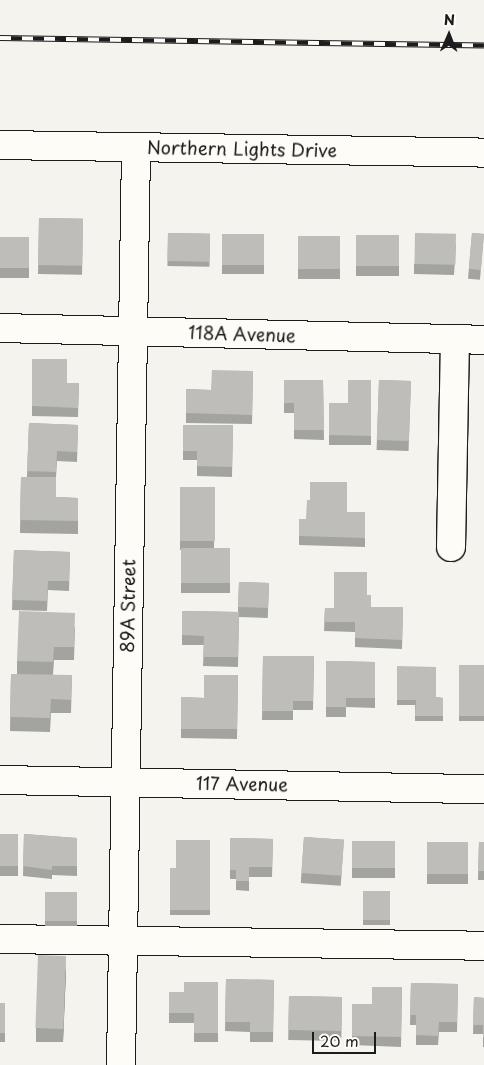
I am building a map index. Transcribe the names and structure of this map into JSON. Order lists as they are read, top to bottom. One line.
{"streets":{"street":["Northern Lights Drive","118A Avenue","89A Street","117 Avenue"]},"crossings":[["Northern Lights Drive","89A Street"],["118A Avenue","89A Street"],["89A Street","117 Avenue"]],"scale_bar":"20 m","north":"top"}
